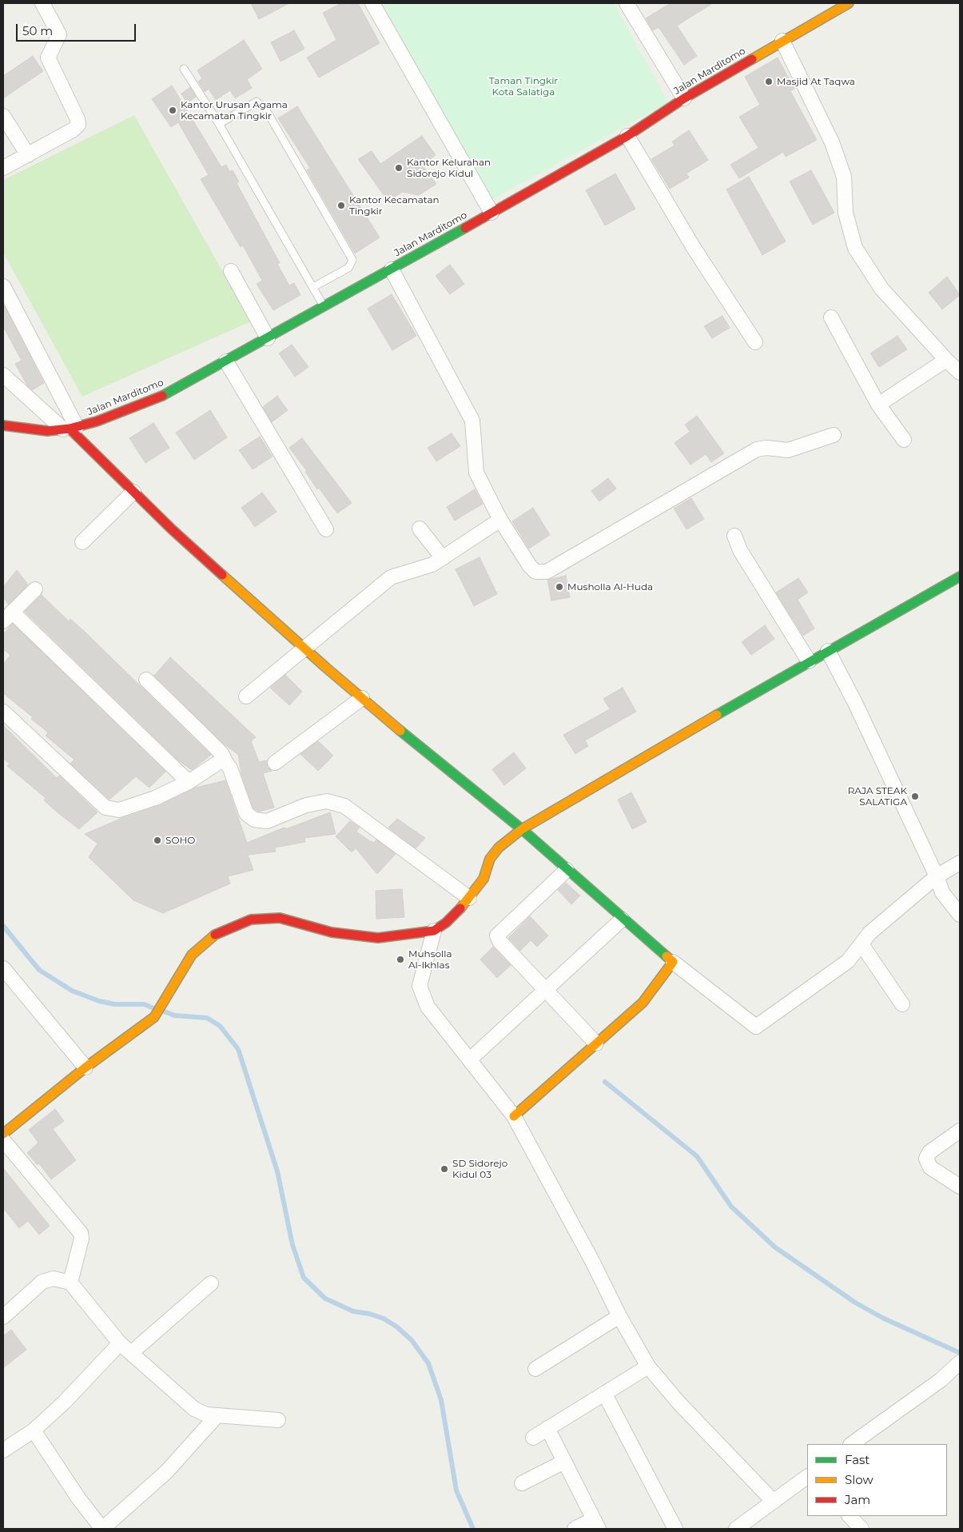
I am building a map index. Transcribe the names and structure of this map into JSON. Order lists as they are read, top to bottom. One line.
{"streets":{"street":["Jalan Marditomo"]},"parks":["Taman Tingkir Kota Salatiga"],"places":["Masjid At Taqwa","Kantor Urusan Agama Kecamatan Tingkir","Kantor Kelurahan Sidorejo Kidul","Kantor Kecamatan Tingkir","Musholla Al-Huda","RAJA STEAK SALATIGA","SOHO","Muhsolla Al-Ikhlas","SD Sidorejo Kidul 03"],"legend":["Fast","Slow","Jam"],"scale_bar":"50 m"}
